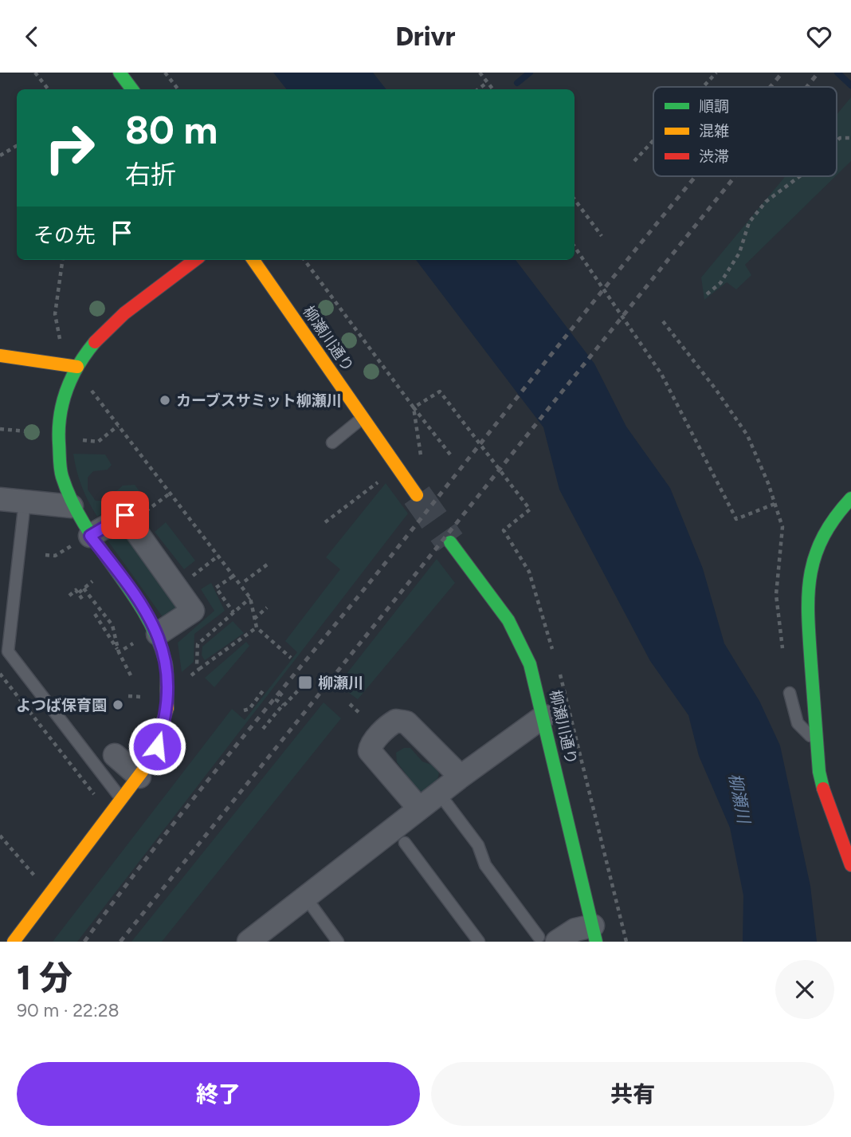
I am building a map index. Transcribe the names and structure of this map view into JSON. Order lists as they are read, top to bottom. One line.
{"streets":{"street":["柳瀬川通り"]},"water":["柳瀬川"],"places":{"other":["カーブスサミット柳瀬川","よつば保育園"],"transit":["柳瀬川"]},"legend":["順調","混雑","渋滞"],"page":{"header":"Drivr","turn":["80 m","右折"],"then":"その先","heading":["1 分","90 m · 22:28"],"buttons":["終了","共有"]}}
